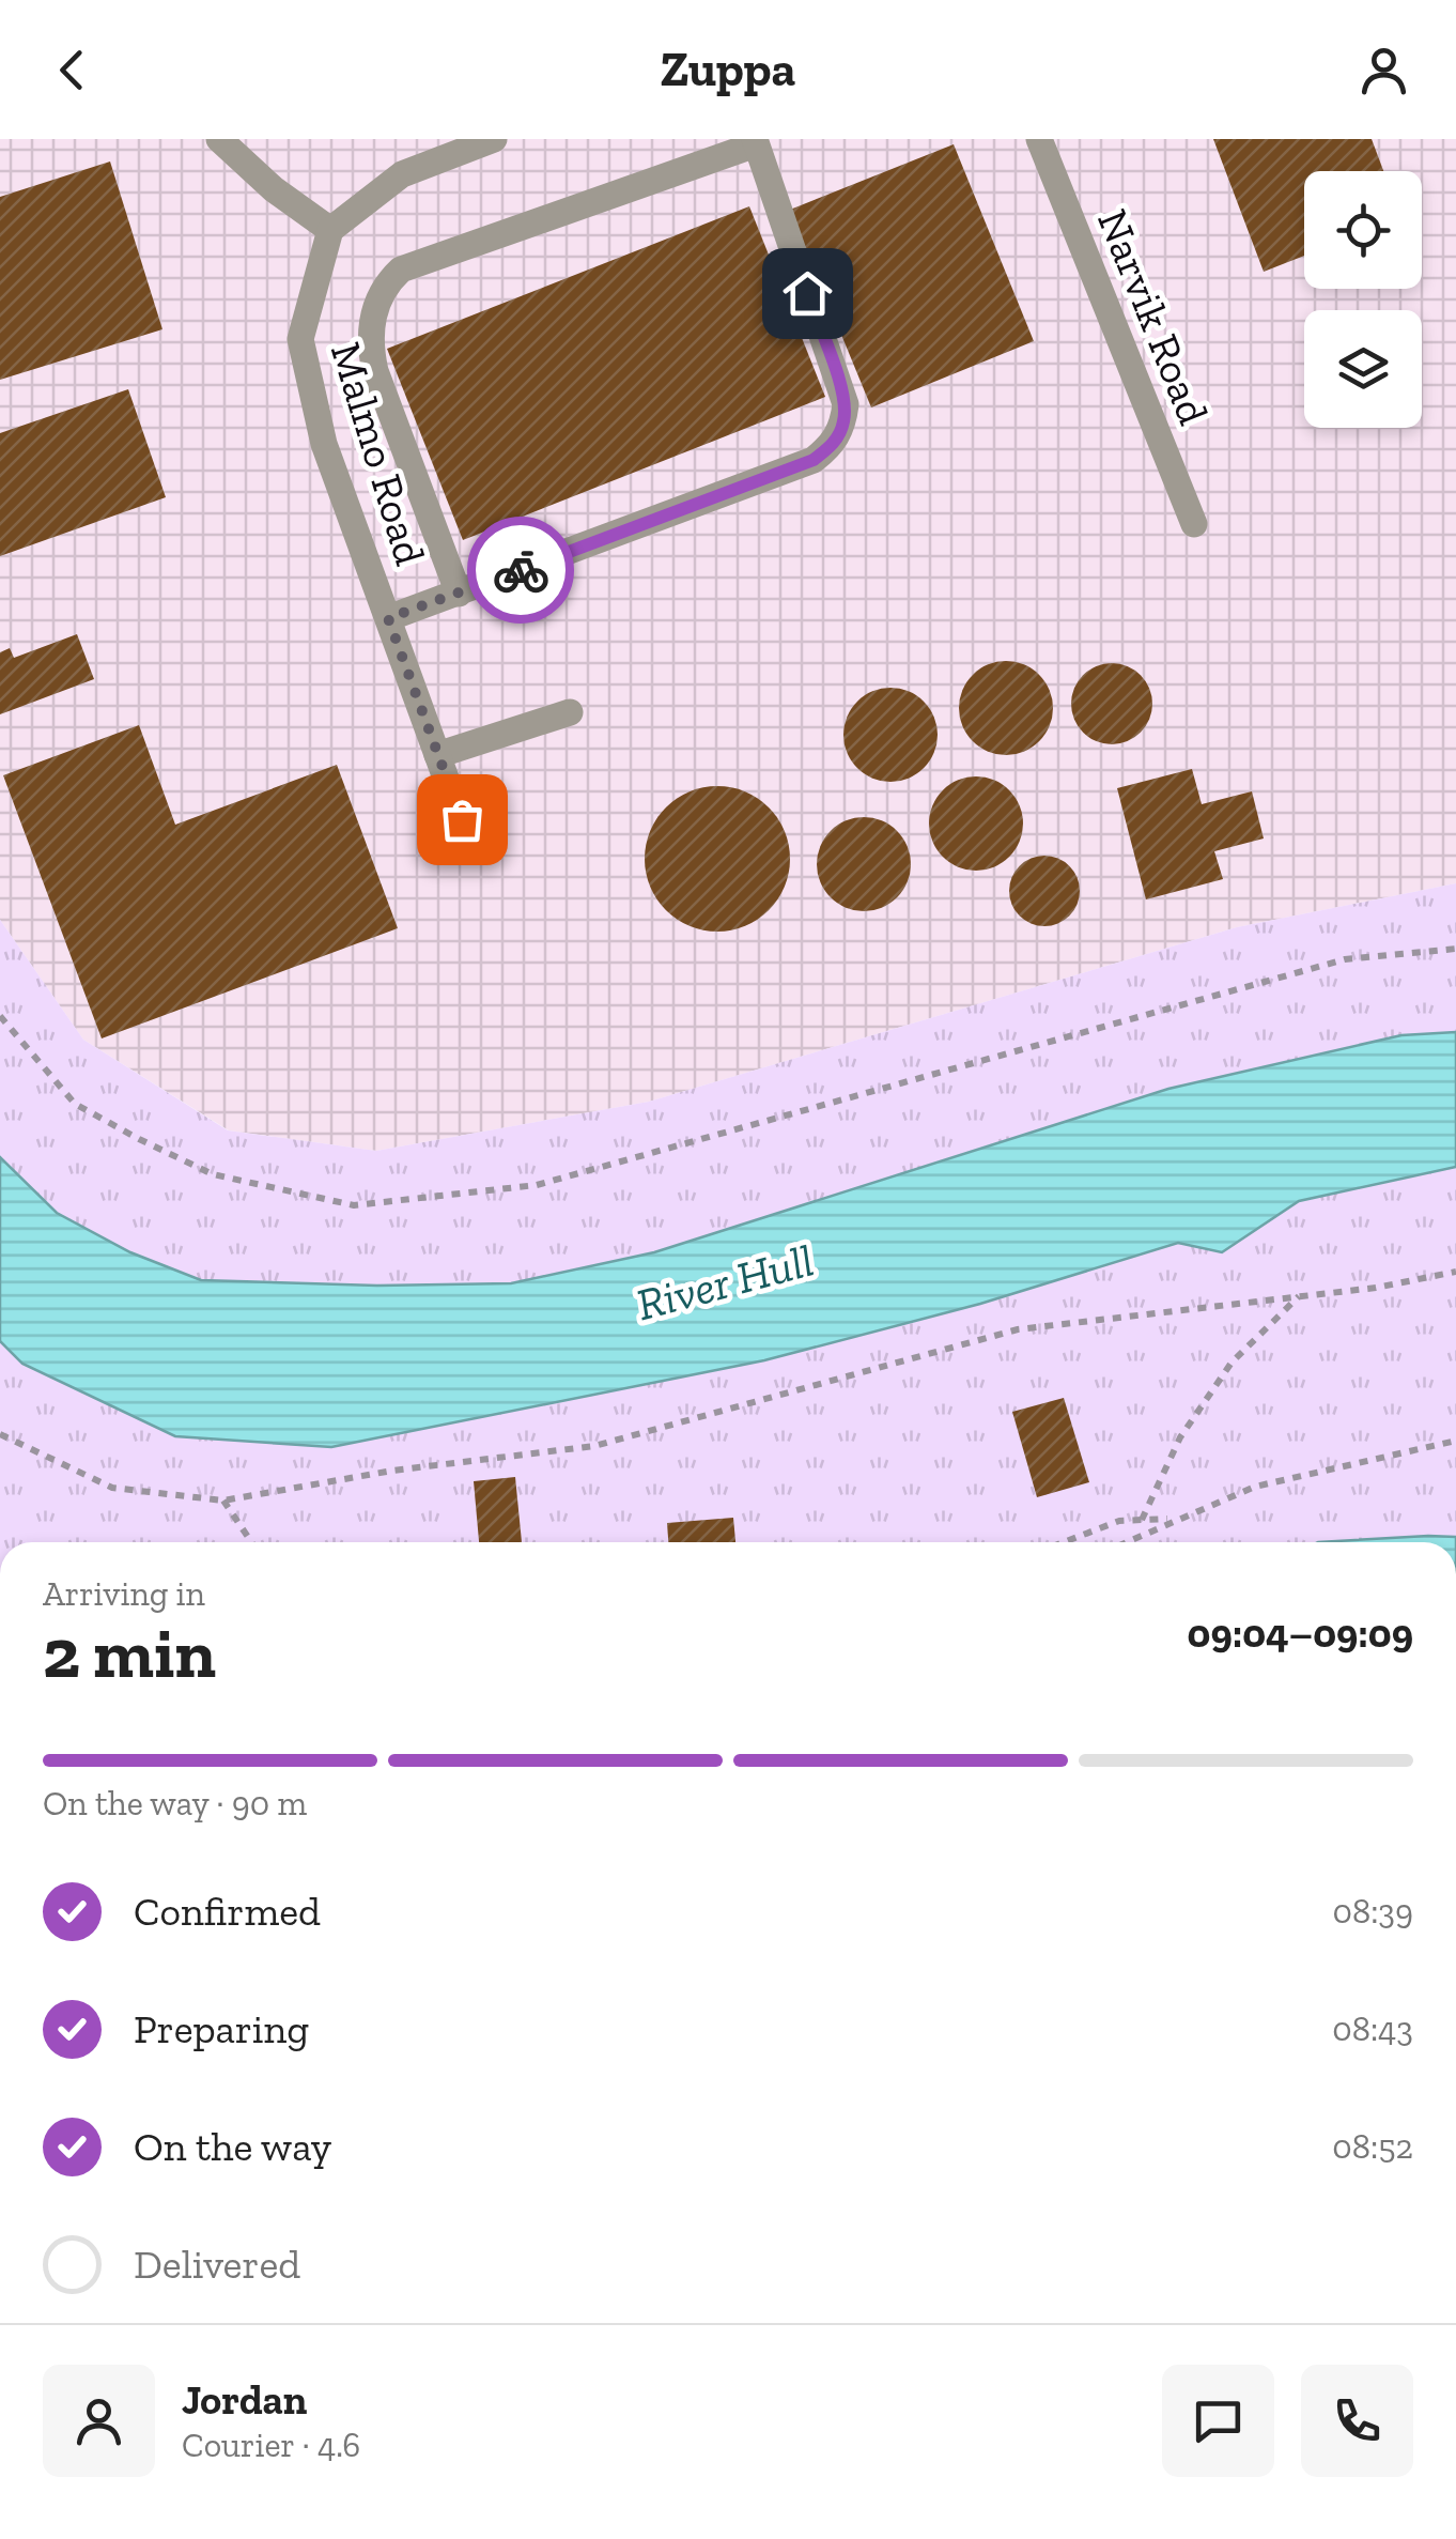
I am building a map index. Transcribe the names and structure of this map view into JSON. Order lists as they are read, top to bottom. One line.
{"streets":{"street":["Narvik Road","Malmo Road"]},"water":["River Hull"],"page":{"header":"Zuppa","heading":["2 min","Arriving in","09:04–09:09"],"panel":["Jordan","Courier · 4.6"],"bar":"On the way · 90 m","list":[["Confirmed","08:39"],["Preparing","08:43"],["On the way","08:52"],"Delivered"]}}
